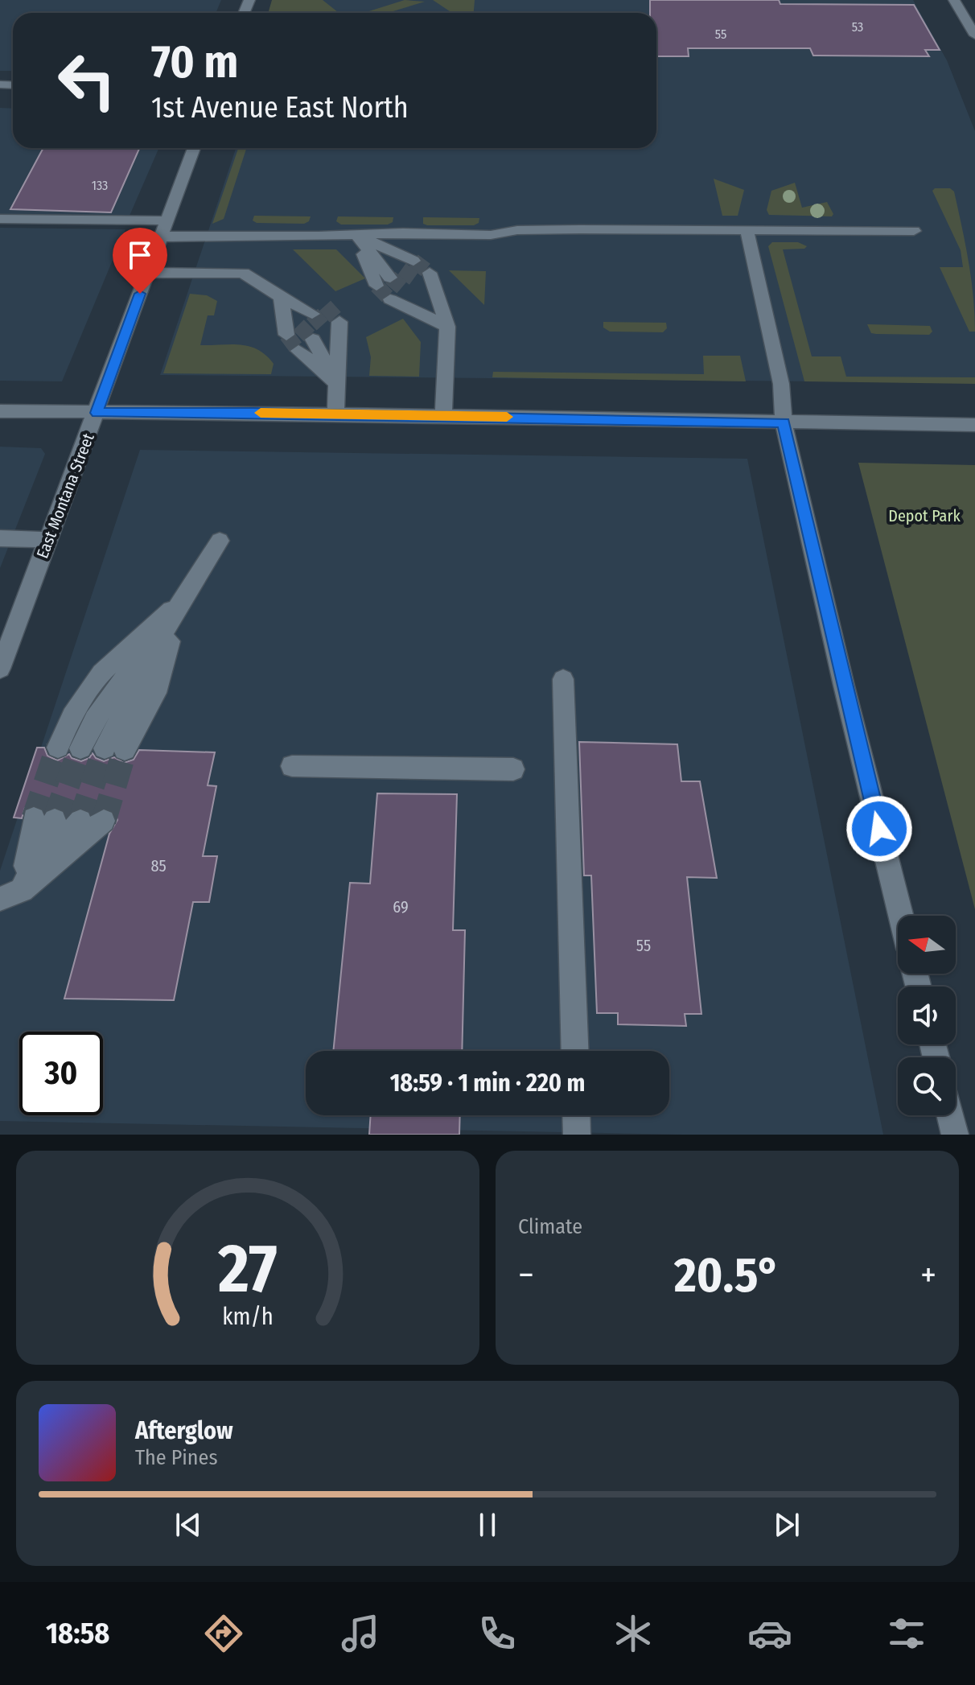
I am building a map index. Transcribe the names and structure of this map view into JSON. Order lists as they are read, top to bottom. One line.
{"streets":{"street":["East Montana Street"]},"parks":["Depot Park"],"house_numbers":["53","55","133","85","69","55"],"north":"left","page":{"turn":["70 m","1st Avenue East North"],"limit":"30","trip":"18:59 · 1 min · 220 m","tile":"Climate","heat":["−","20.5°","+"],"song":["Afterglow","The Pines"],"tabs":"18:58","gauge":["27","km/h"]}}
